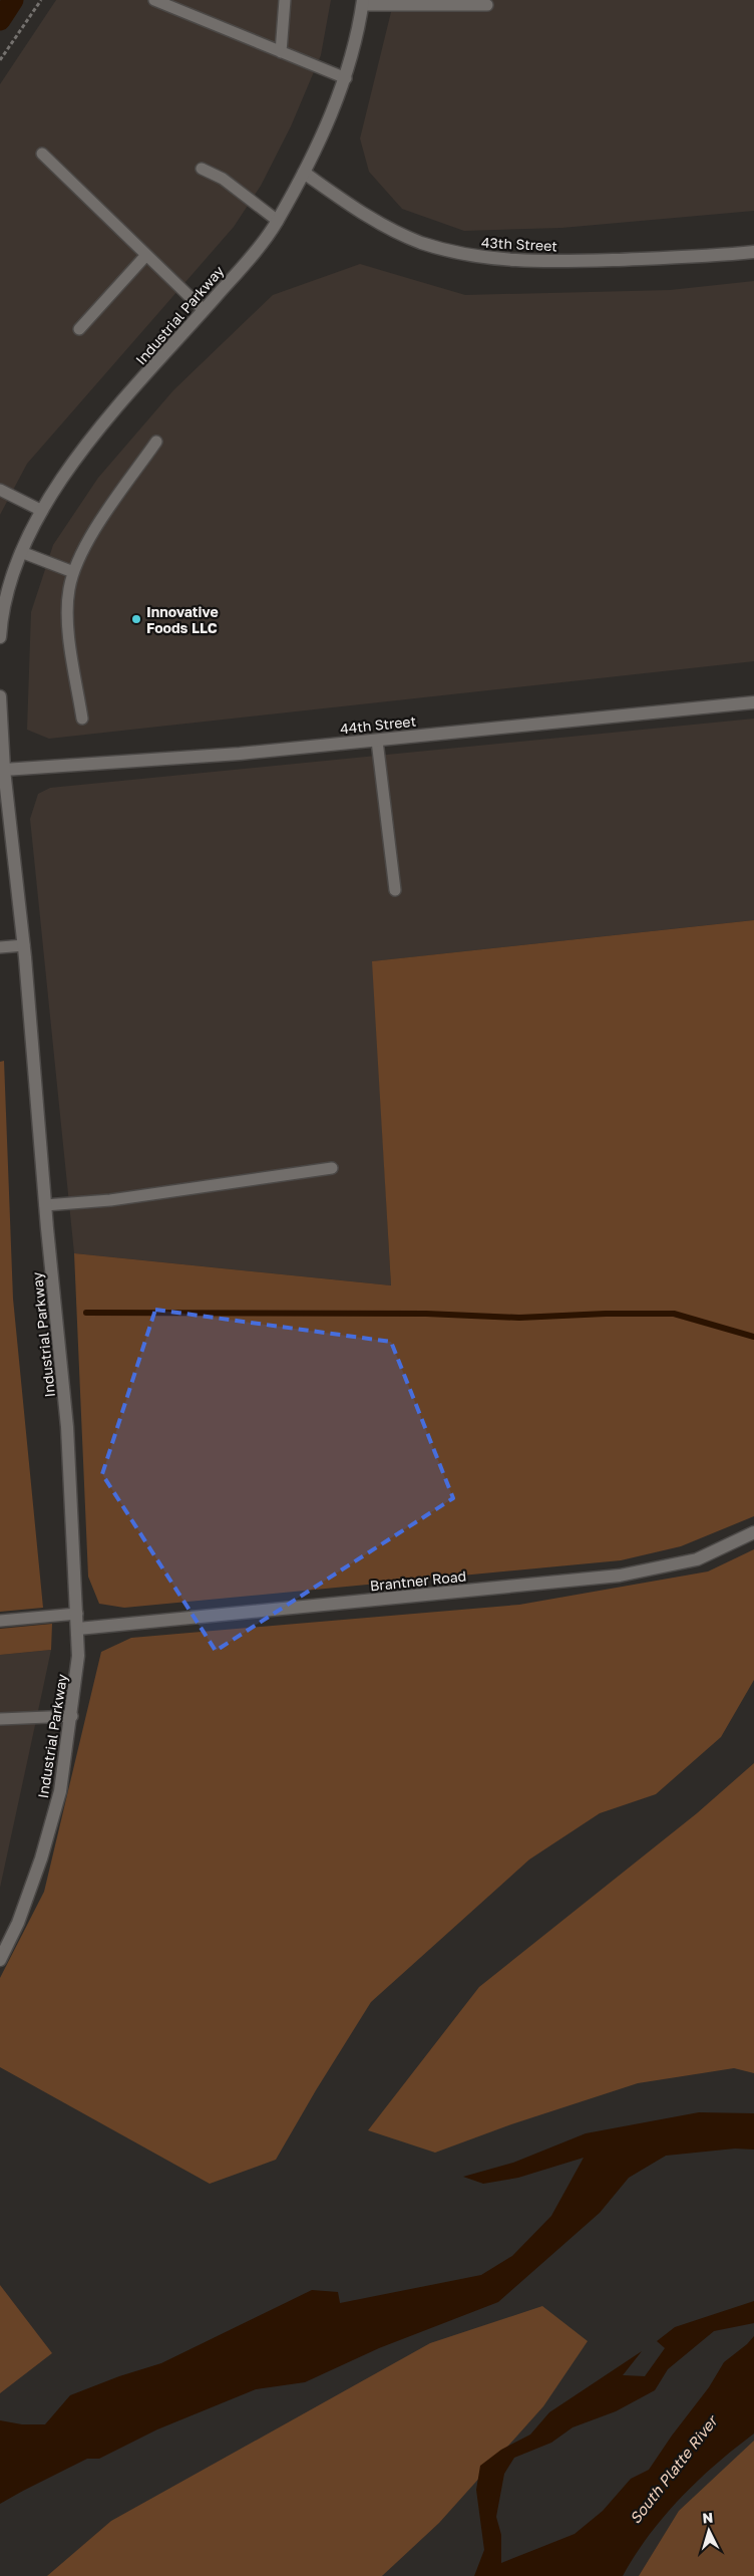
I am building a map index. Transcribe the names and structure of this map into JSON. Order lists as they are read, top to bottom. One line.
{"streets":{"street":["43th Street","Industrial Parkway","44th Street","Brantner Road"]},"crossings":[["43th Street","Industrial Parkway"],["Industrial Parkway","44th Street"],["Industrial Parkway","Brantner Road"]],"water":["South Platte River"],"places":["Innovative Foods LLC"],"north":"top"}
